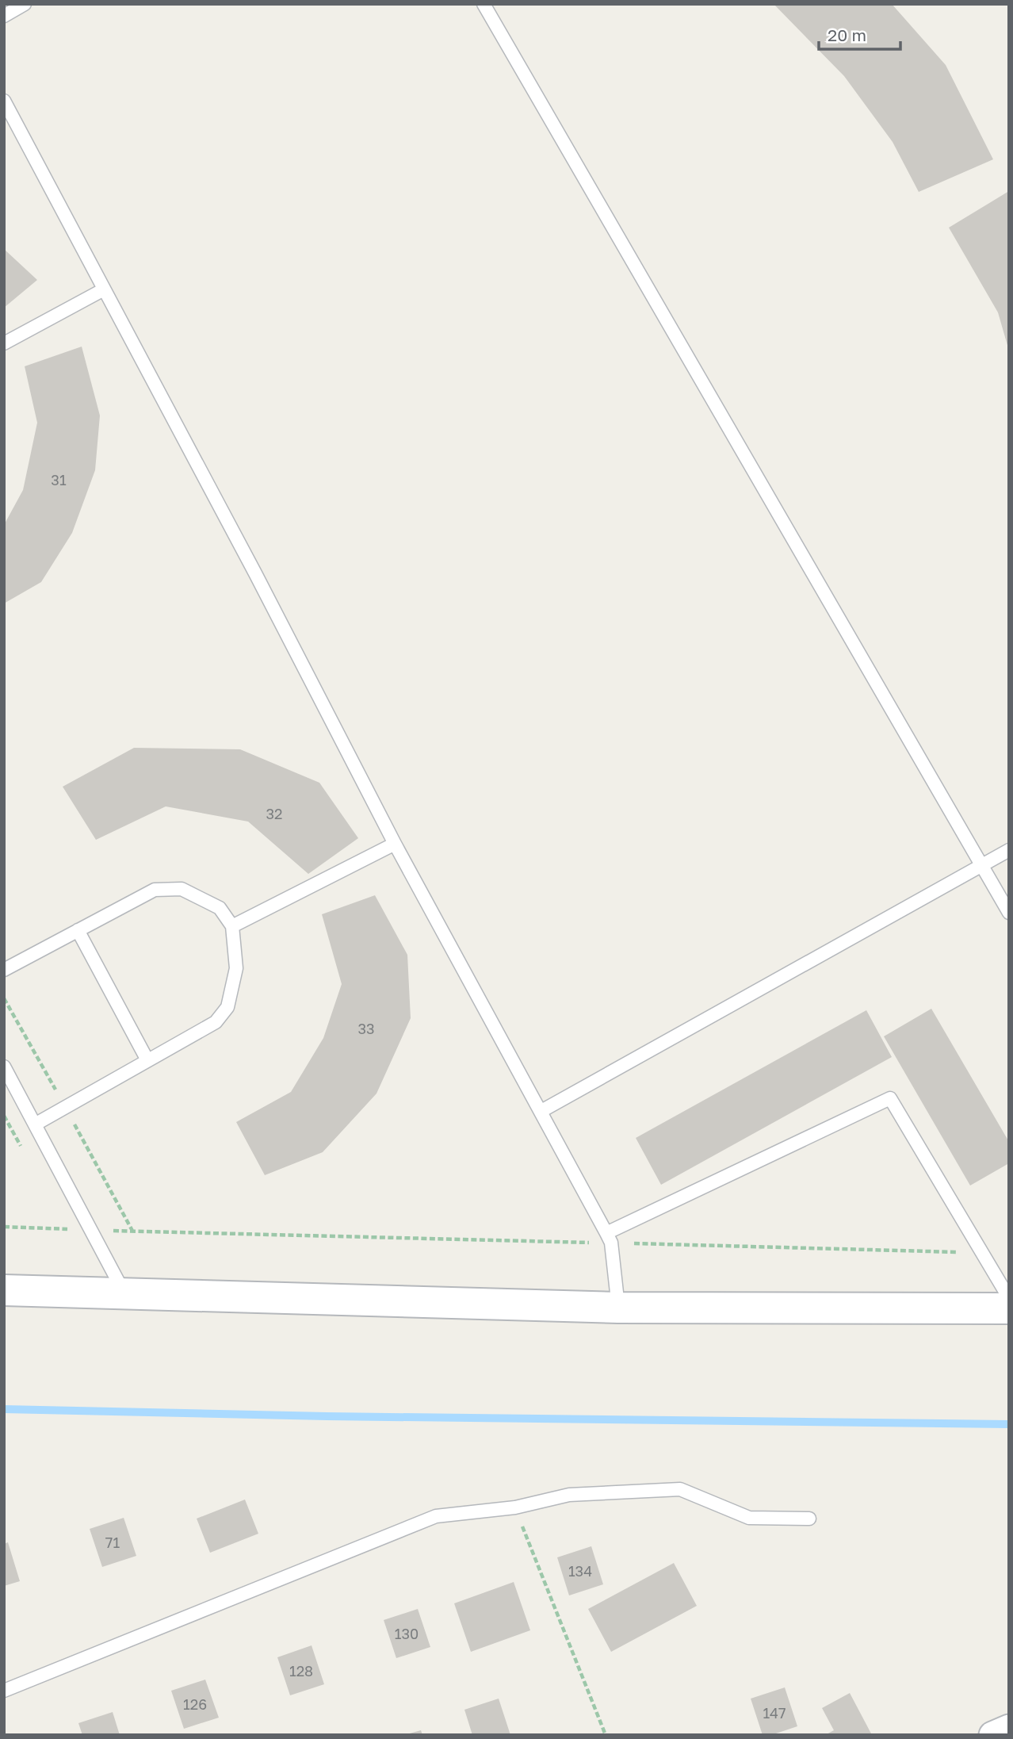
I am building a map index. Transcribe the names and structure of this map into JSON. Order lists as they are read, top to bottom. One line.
{"house_numbers":["31","32","33","71","134","130","128","126","147"],"scale_bar":"20 m"}
